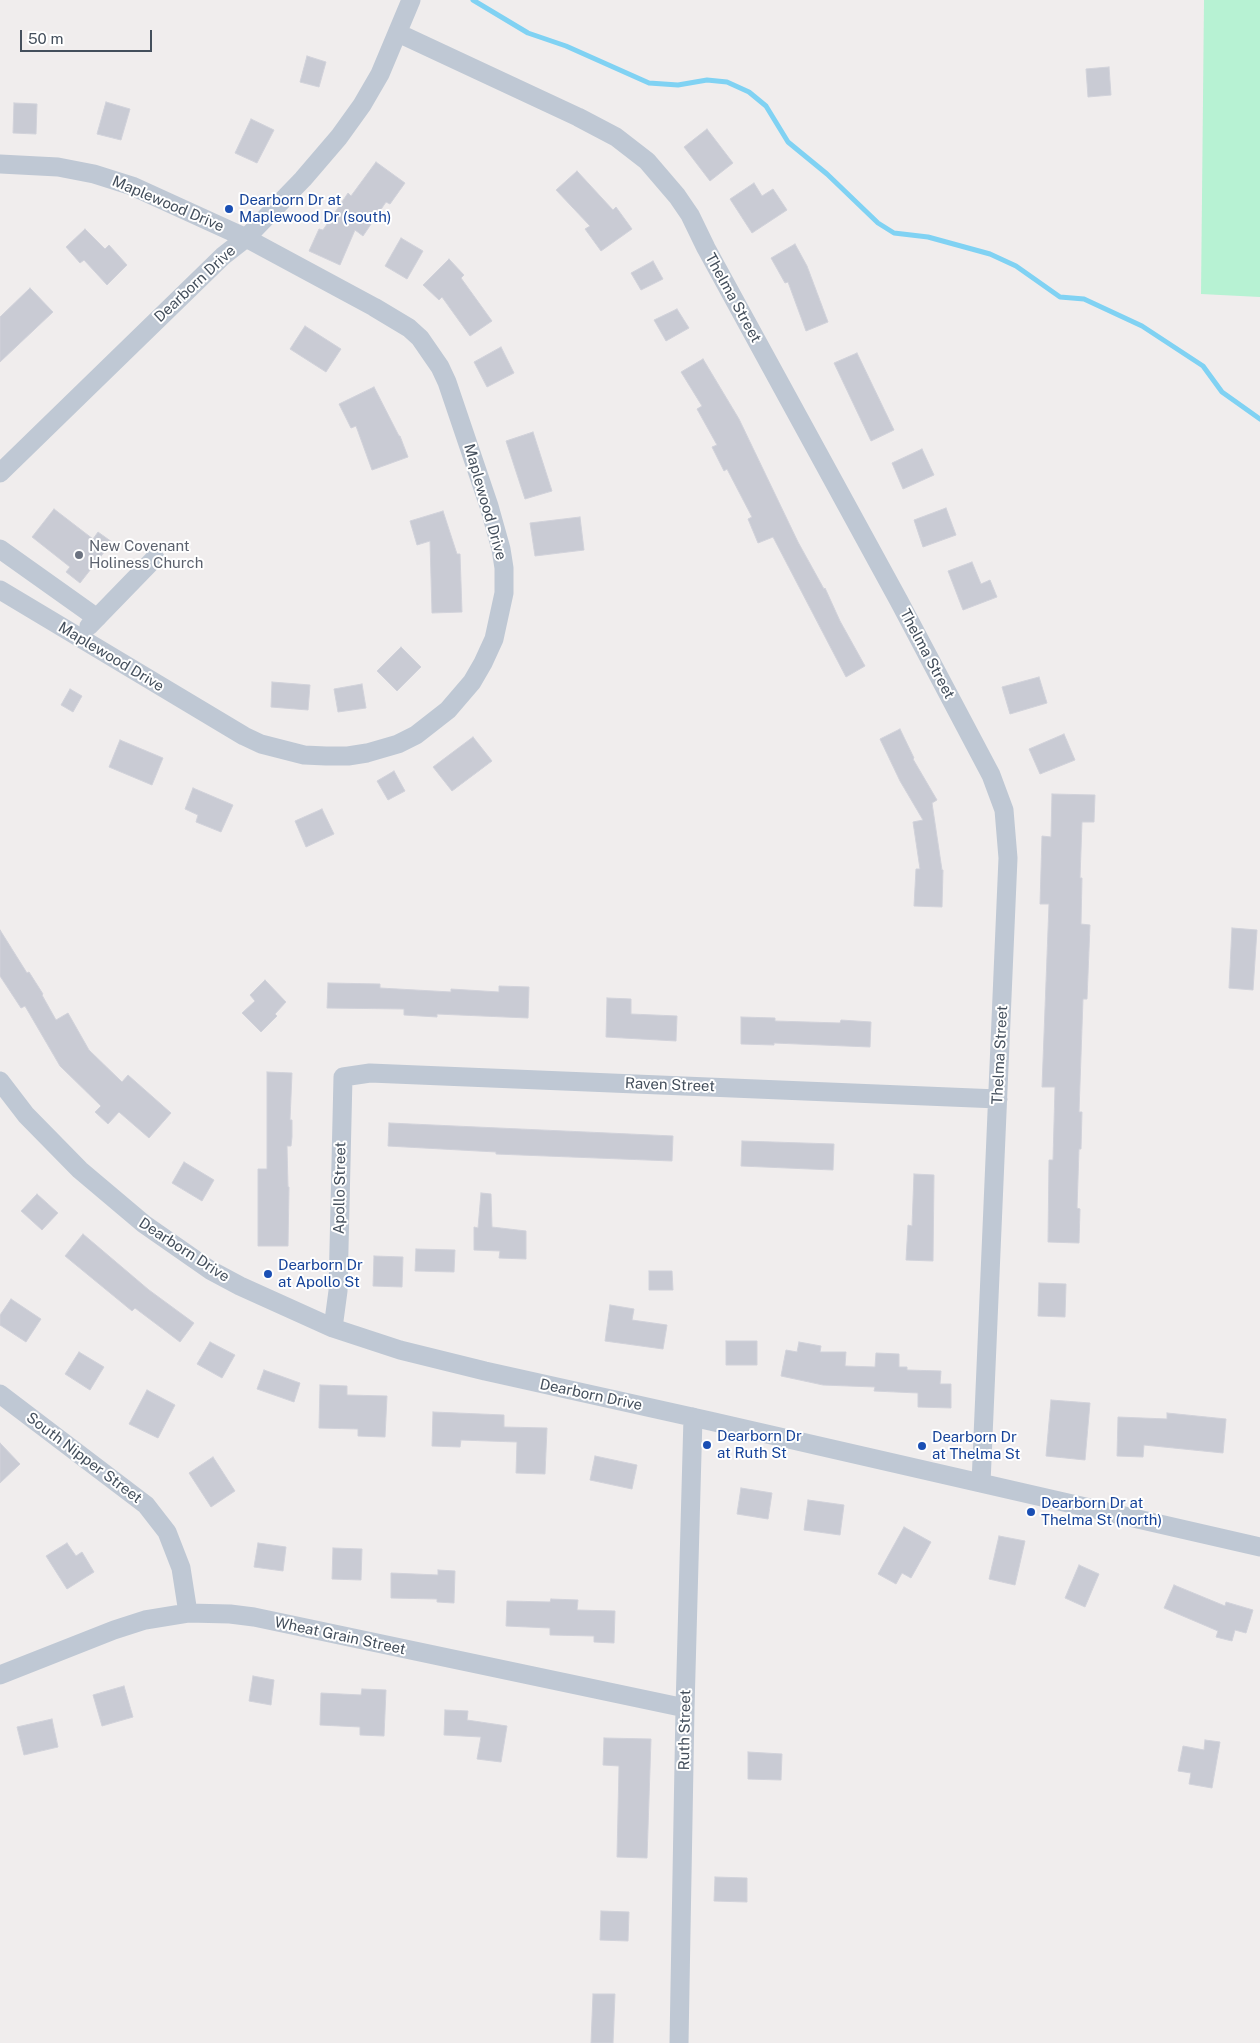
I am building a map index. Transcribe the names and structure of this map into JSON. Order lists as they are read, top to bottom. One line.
{"streets":{"street":["Maplewood Drive","Dearborn Drive","Thelma Street","Raven Street","Apollo Street","South Nipper Street","Wheat Grain Street","Ruth Street"]},"crossings":[["Maplewood Drive","Dearborn Drive"],["Dearborn Drive","Thelma Street"],["Dearborn Drive","Apollo Street"],["Dearborn Drive","Ruth Street"],["Thelma Street","Raven Street"],["Raven Street","Apollo Street"],["South Nipper Street","Wheat Grain Street"],["Wheat Grain Street","Ruth Street"]],"places":["Dearborn Dr at Maplewood Dr (south)","New Covenant Holiness Church","Dearborn Dr at Apollo St","Dearborn Dr at Ruth St","Dearborn Dr at Thelma St","Dearborn Dr at Thelma St (north)"],"scale_bar":"50 m"}
